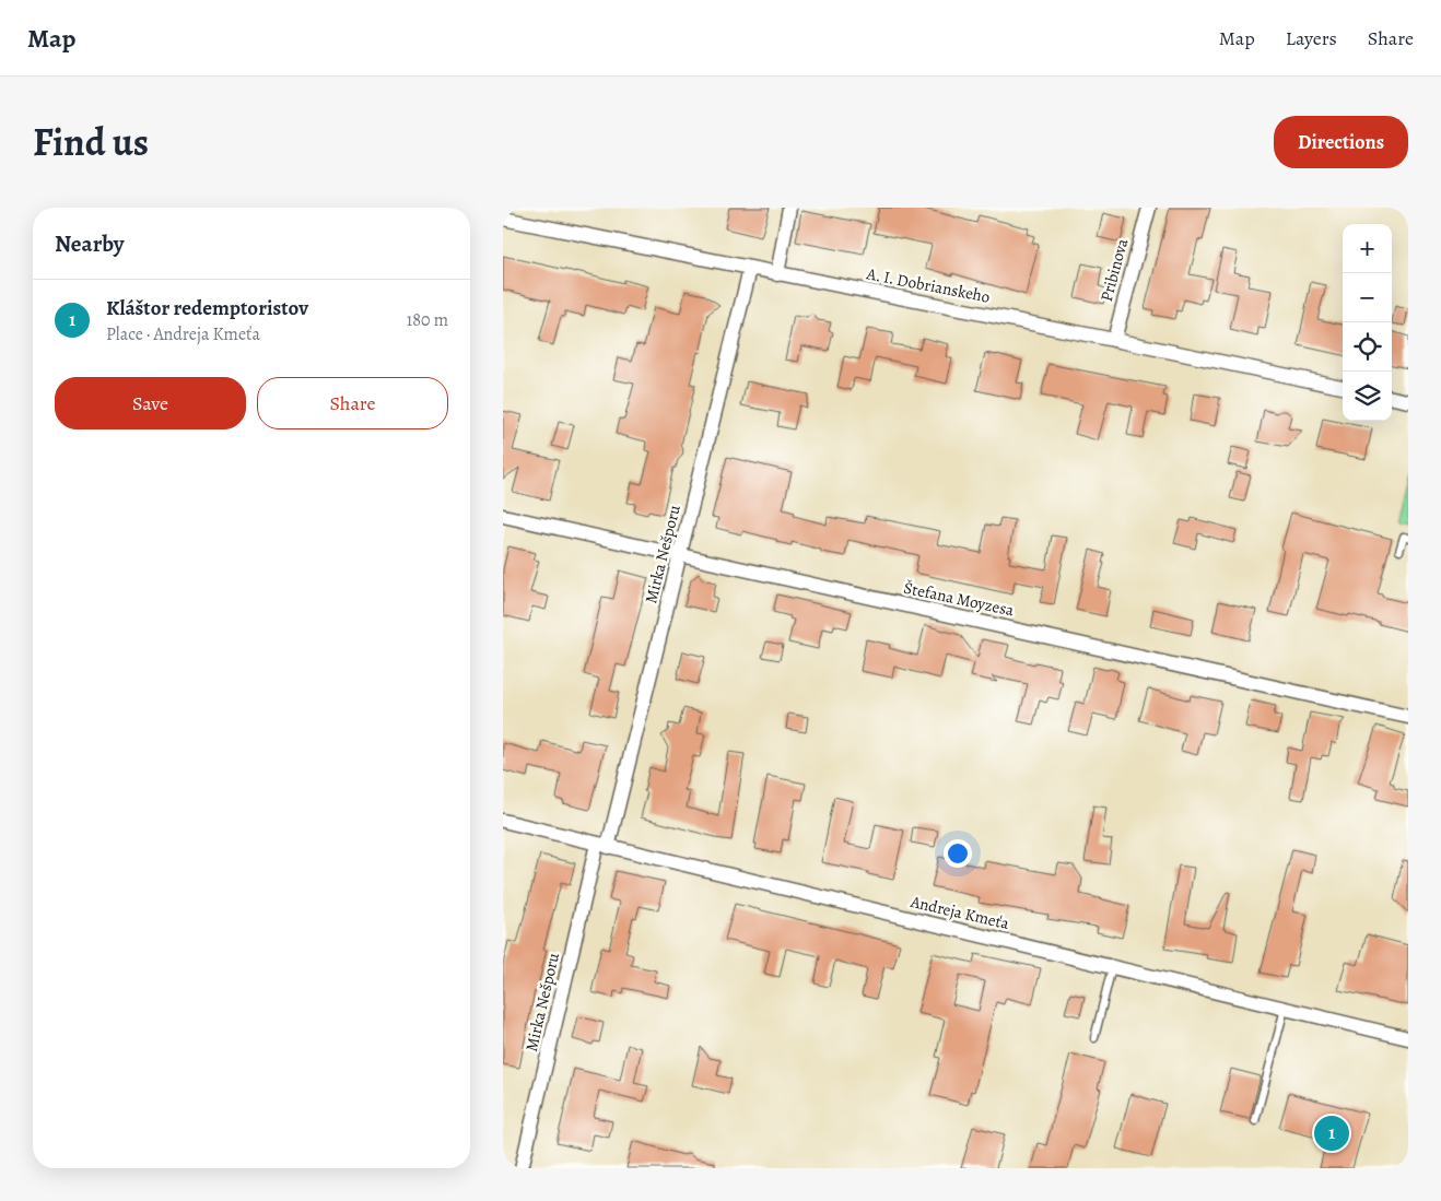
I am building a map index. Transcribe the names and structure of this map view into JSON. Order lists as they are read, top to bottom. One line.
{"streets":{"street":["Pribinova","A. I. Dobrianskeho","Mirka Nešporu","Štefana Moyzesa","Andreja Kmeťa"]},"crossings":[["Pribinova","A. I. Dobrianskeho"],["A. I. Dobrianskeho","Mirka Nešporu"],["Mirka Nešporu","Štefana Moyzesa"],["Mirka Nešporu","Andreja Kmeťa"]],"page":{"header":"Map","nav":["Map","Layers","Share"],"title":"Find us","buttons":["Directions",["Save","Share"]],"heading":"Nearby","map_buttons":["+","−"],"list":[{"mark":"1","name":"Kláštor redemptoristov","note":"Place · Andreja Kmeťa","value":"180 m"}],"pins":"1"}}
